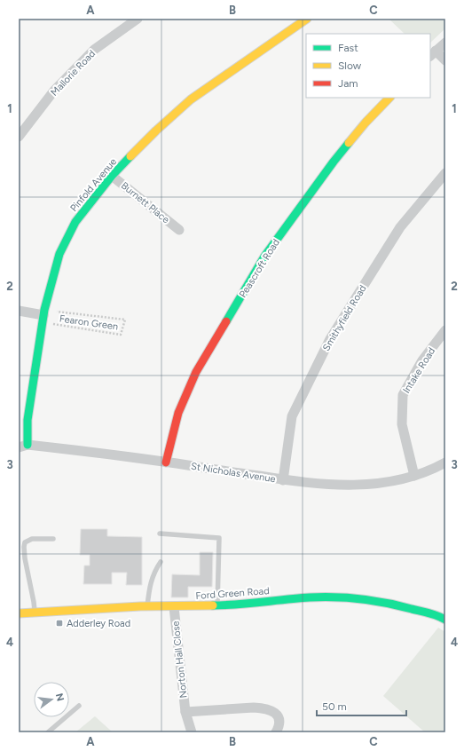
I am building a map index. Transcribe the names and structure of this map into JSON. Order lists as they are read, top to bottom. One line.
{"streets":{"street":["Mallorie Road","Pinfold Avenue","Burnett Place","Peascroft Road","Smithyfield Road","Intake Road","St Nicholas Avenue","Ford Green Road","Norton Hall Close"],"path":["Fearon Green"]},"crossings":[["Pinfold Avenue","Burnett Place"],["Pinfold Avenue","Fearon Green"],["Pinfold Avenue","St Nicholas Avenue"],["Peascroft Road","St Nicholas Avenue"],["Smithyfield Road","St Nicholas Avenue"],["Intake Road","St Nicholas Avenue"],["Ford Green Road","Norton Hall Close"]],"places":{"transit":["Adderley Road"]},"legend":["Fast","Slow","Jam"],"scale_bar":"50 m","north":"right","grid":{"columns":["A","B","C"],"rows":["1","2","3","4"]}}
